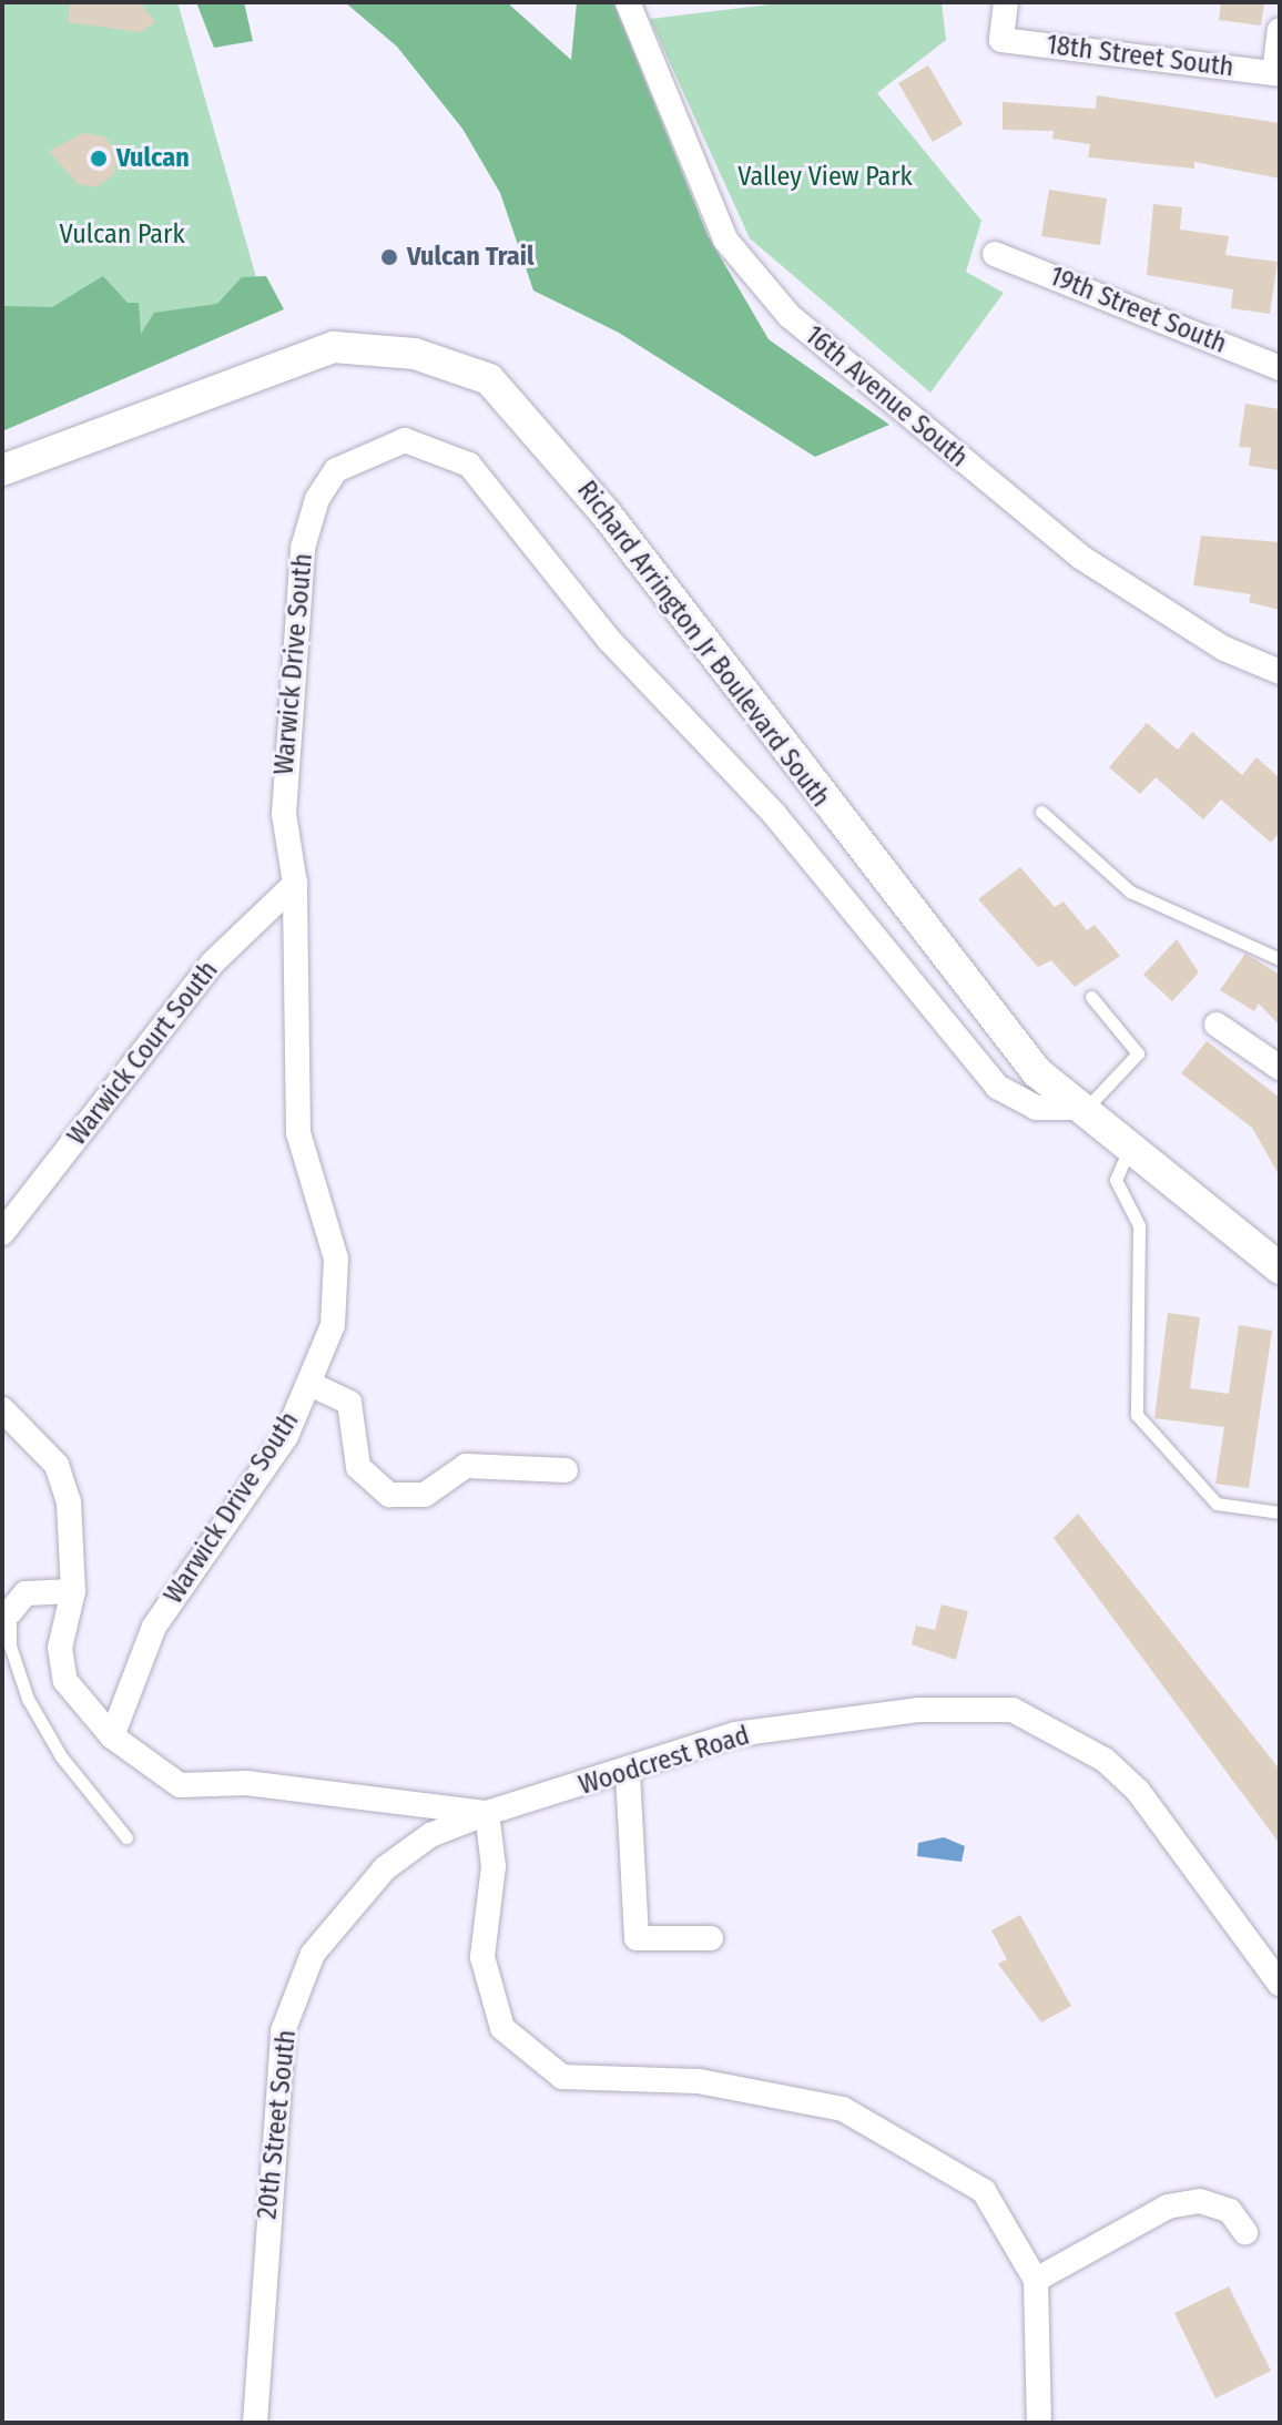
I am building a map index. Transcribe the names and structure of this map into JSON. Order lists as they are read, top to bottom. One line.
{"streets":{"street":["18th Street South","19th Street South","16th Avenue South","Richard Arrington Jr Boulevard South","Warwick Drive South","Warwick Court South","Woodcrest Road","20th Street South"]},"crossings":[["Richard Arrington Jr Boulevard South","Warwick Drive South"],["Warwick Drive South","Warwick Court South"],["Warwick Drive South","Woodcrest Road"],["Woodcrest Road","20th Street South"]],"parks":["Valley View Park","Vulcan Park"],"places":["Vulcan","Vulcan Trail"]}
